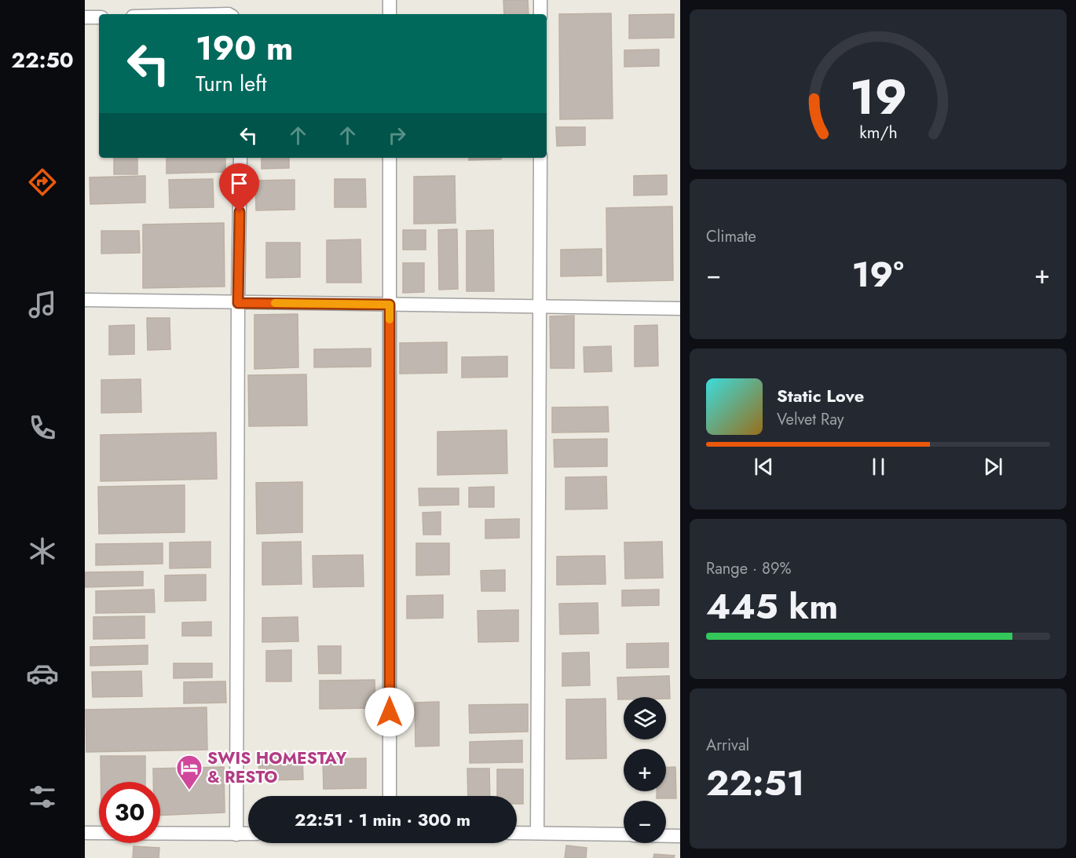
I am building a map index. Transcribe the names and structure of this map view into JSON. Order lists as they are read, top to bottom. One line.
{"places":{"hotel":["SWIS HOMESTAY & RESTO"]},"page":{"tabs":"22:50","turn":["190 m","Turn left"],"tile":["Climate",["Range · 89%","445 km"],["Arrival","22:51"]],"heat":["−","19°","+"],"song":["Static Love","Velvet Ray"],"map_buttons":["+","−"],"limit":"30","trip":"22:51 · 1 min · 300 m","gauge":["19","km/h"]}}
